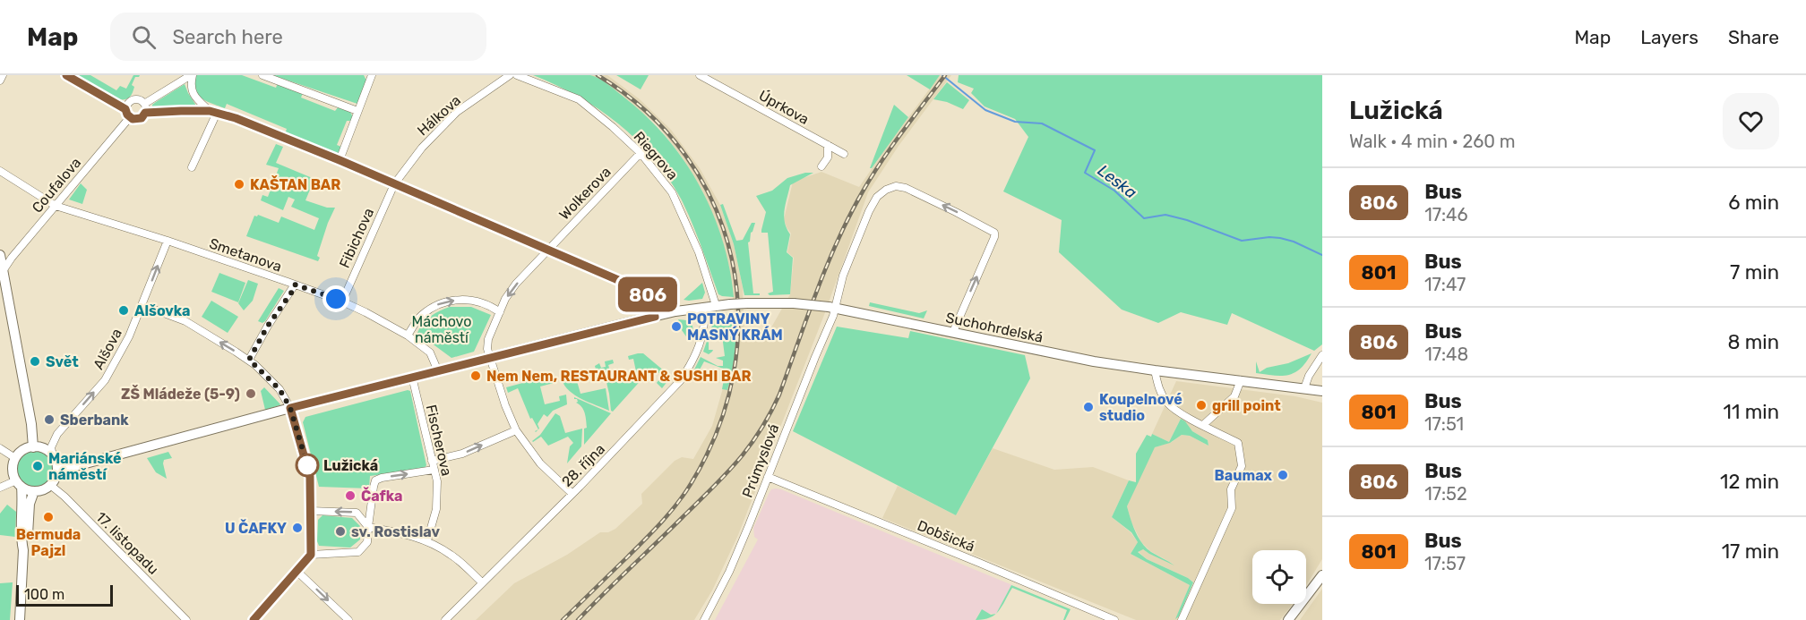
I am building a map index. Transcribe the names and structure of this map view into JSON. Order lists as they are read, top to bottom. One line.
{"streets":{"main road":["Suchohrdelská"],"street":["Úprkova","Hálkova","Riegrova","Coufalova","Wolkerova","Fibichova","Smetanova","Alšova","Fischerova","Průmyslová","28. října","Dobšická","17. listopadu"]},"crossings":[["Hálkova","Fibichova"],["Riegrova","Wolkerova"],["Riegrova","Suchohrdelská"],["Coufalova","Smetanova"],["Wolkerova","Suchohrdelská"],["Wolkerova","28. října"],["Fibichova","Smetanova"],["Smetanova","Suchohrdelská"],["Smetanova","Alšova"],["Suchohrdelská","Alšova"],["Suchohrdelská","Fischerova"],["Suchohrdelská","Průmyslová"],["Suchohrdelská","28. října"],["Suchohrdelská","17. listopadu"],["Alšova","17. listopadu"],["Průmyslová","Dobšická"]],"one_way":["Alšova"],"water":["Leska"],"parks":["Máchovo náměstí"],"places":["KAŠTAN BAR","Alšovka","POTRAVINY MASNÝ KRÁM","Svět","Nem Nem, RESTAURANT & SUSHI BAR","ZŠ Mládeže (5-9)","grill point","Koupelnové studio","Sberbank","Lužická","Mariánské náměstí","Baumax","Čafka","Bermuda Pajzl","U ČAFKY","sv. Rostislav"],"lines":["bus line 806"],"scale_bar":"100 m","page":{"header":"Map","search":"Search here","nav":["Map","Layers","Share"],"on_map":"806","heading":["Lužická","Walk · 4 min · 260 m"],"list":[{"mark":"806","name":"Bus","note":"17:46","value":"6 min"},{"mark":"801","name":"Bus","note":"17:47","value":"7 min"},{"mark":"806","name":"Bus","note":"17:48","value":"8 min"},{"mark":"801","name":"Bus","note":"17:51","value":"11 min"},{"mark":"806","name":"Bus","note":"17:52","value":"12 min"},{"mark":"801","name":"Bus","note":"17:57","value":"17 min"}],"scale":"100 m"}}
